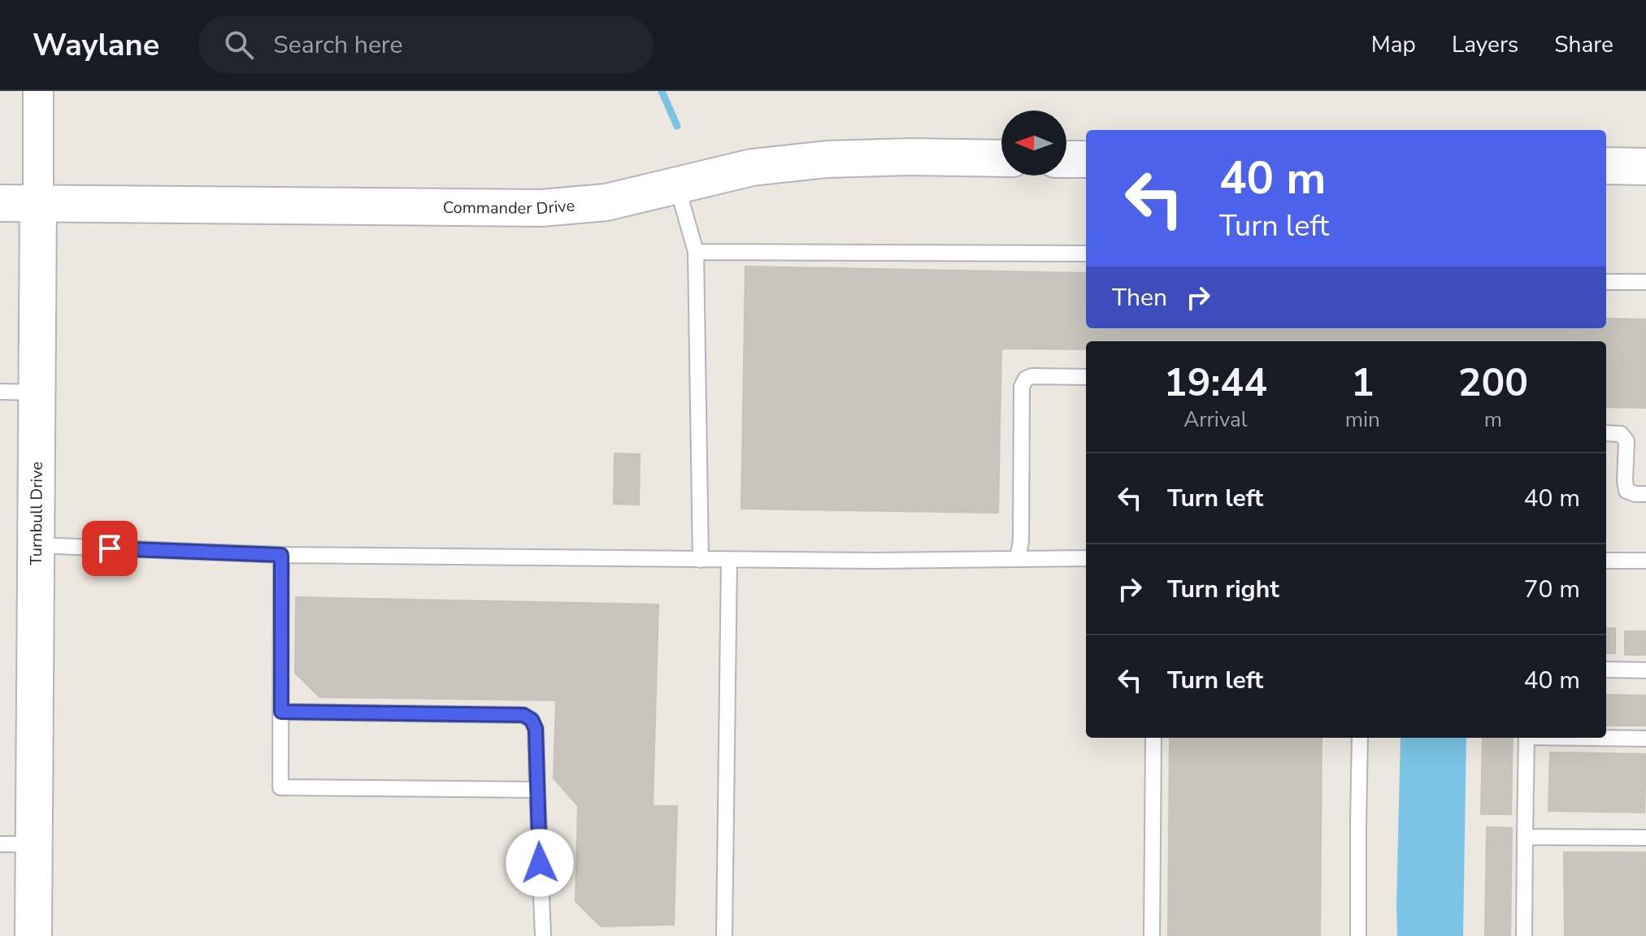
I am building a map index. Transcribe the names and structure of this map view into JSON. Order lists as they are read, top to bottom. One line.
{"streets":{"street":["Commander Drive","Turnbull Drive"]},"crossings":[["Commander Drive","Turnbull Drive"]],"north":"left","page":{"header":"Waylane","search":"Search here","nav":["Map","Layers","Share"],"turn":["40 m","Turn left"],"then":"Then","eta":["19:44","Arrival","1","min","200","m"],"list":[{"name":"Turn left","value":"40 m"},{"name":"Turn right","value":"70 m"},{"name":"Turn left","value":"40 m"}]}}
